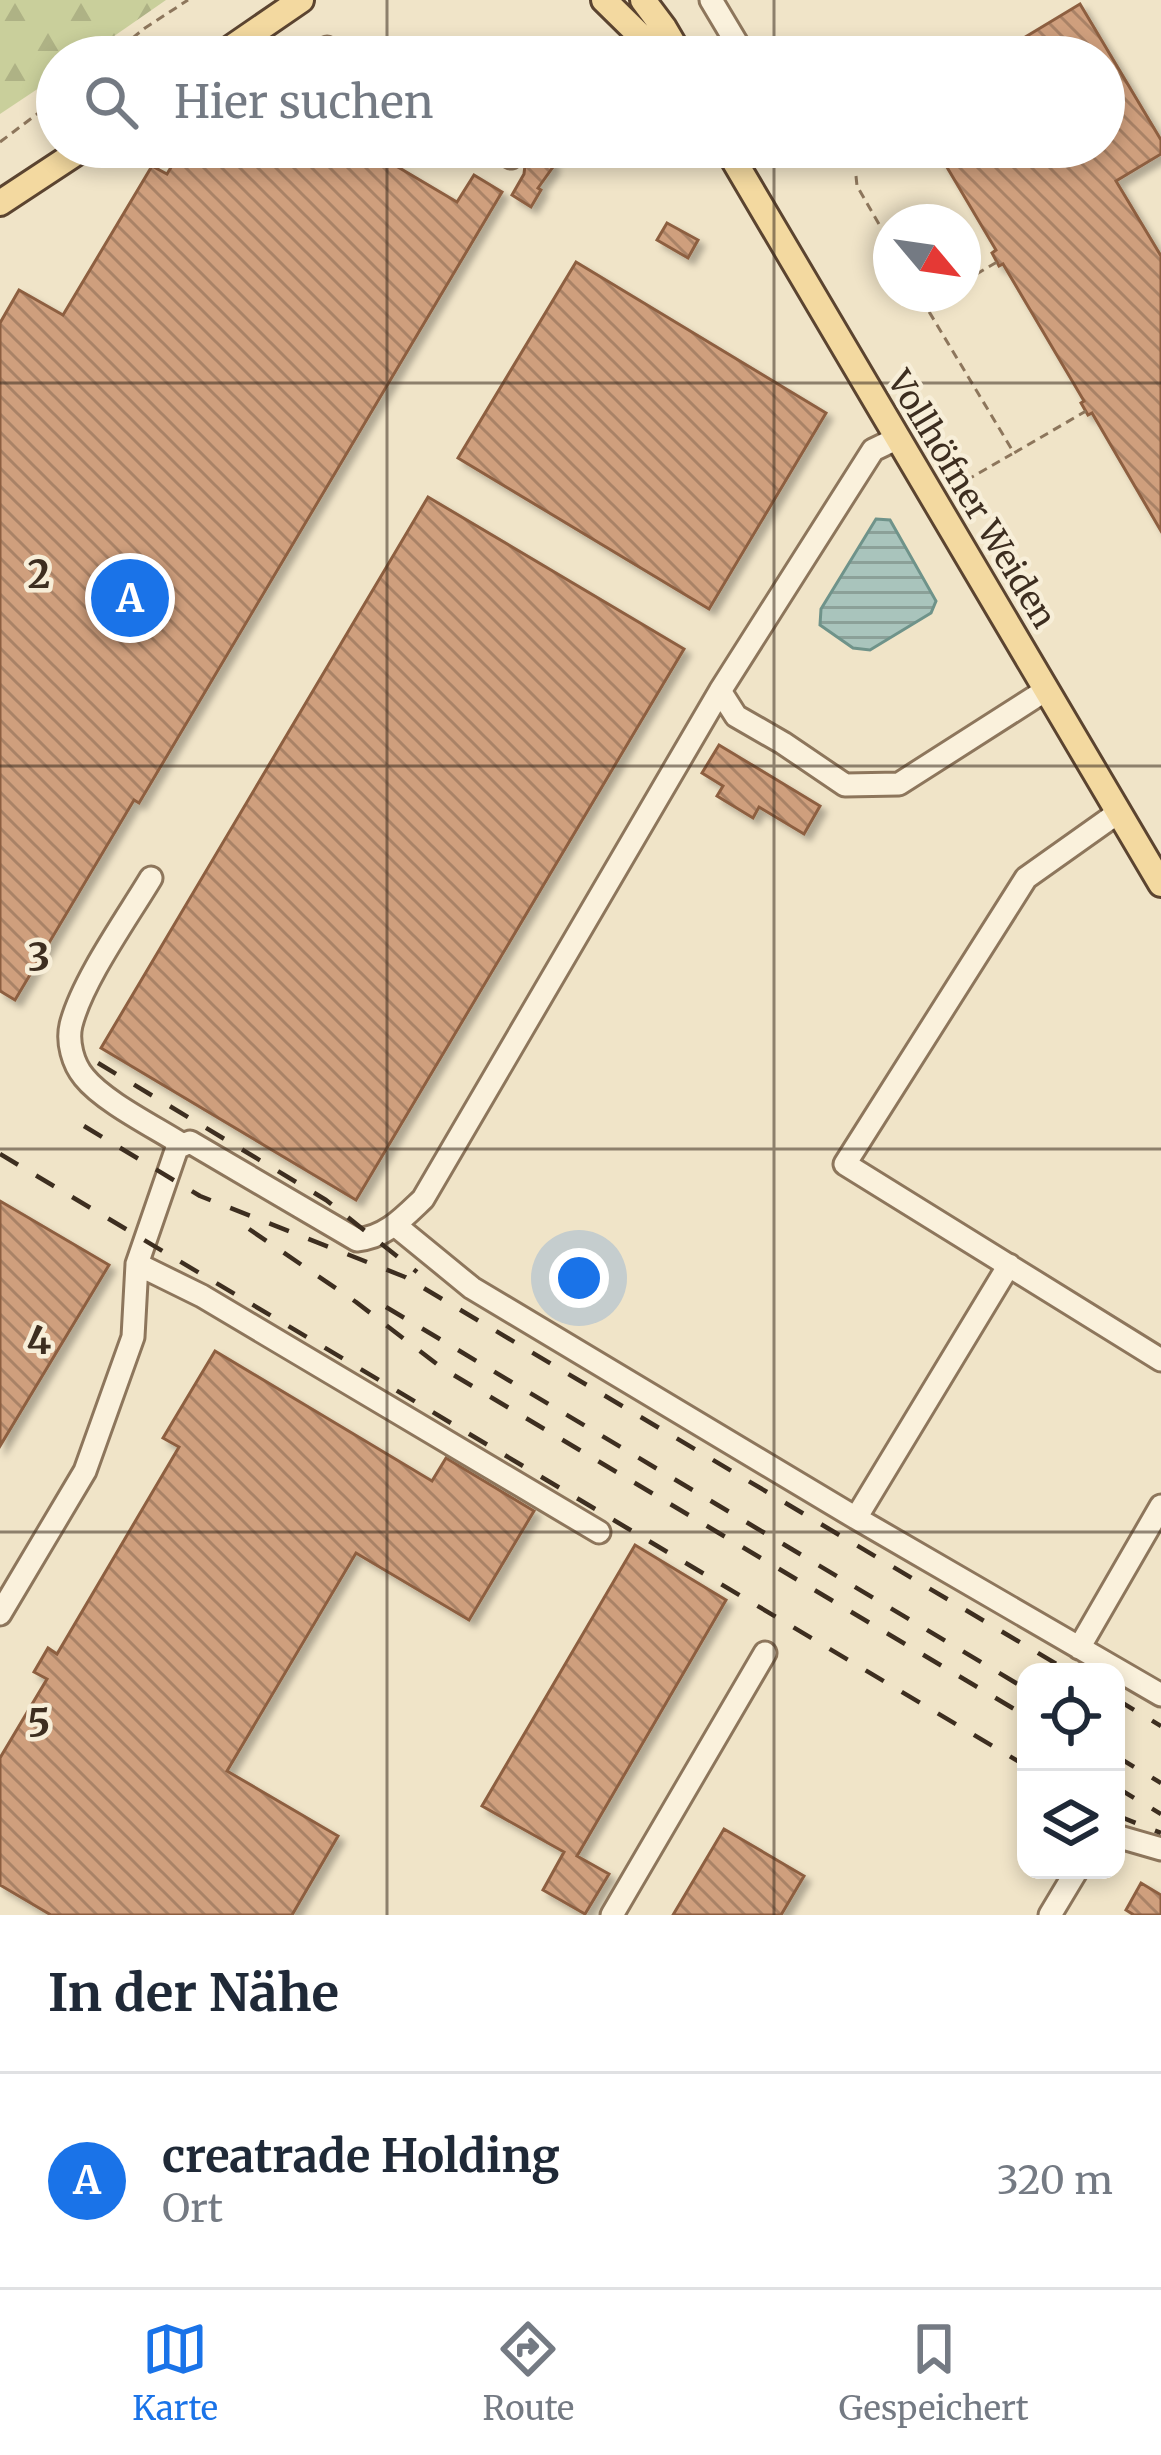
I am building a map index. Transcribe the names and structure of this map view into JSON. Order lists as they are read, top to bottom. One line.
{"streets":{"main road":["Vollhöfner Weiden"]},"north":"bottom right","page":{"search":"Hier suchen","pins":"A","heading":"In der Nähe","list":[{"mark":"A","name":"creatrade Holding","note":"Ort","value":"320 m"}],"nav":["Karte","Route","Gespeichert"]},"grid":{"rows":["2","3","4","5"]}}
